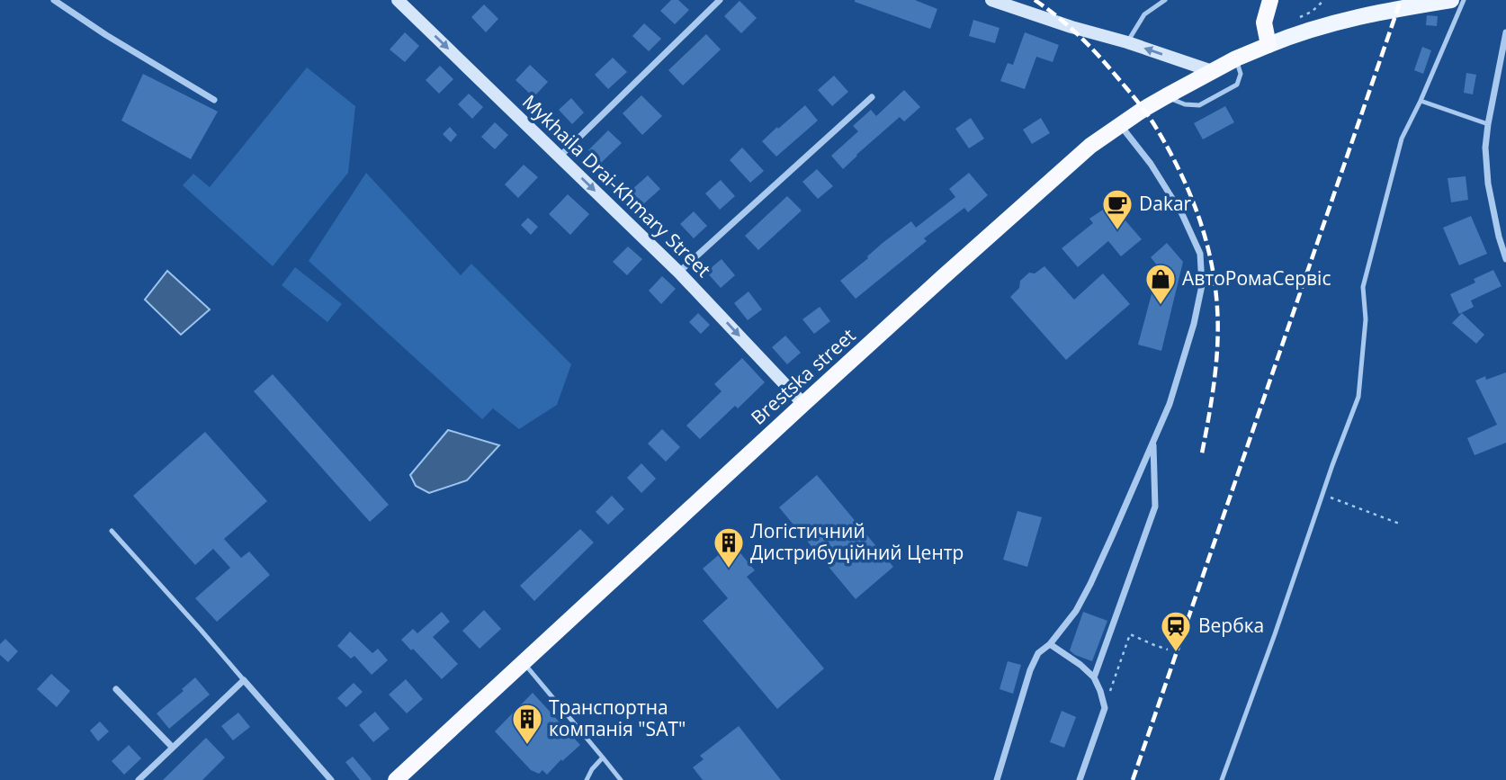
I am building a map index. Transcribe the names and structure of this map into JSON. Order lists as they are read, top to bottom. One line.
{"streets":{"highway":["Brestska street"],"main road":["Mykhaila Drai-Khmary Street"]},"crossings":[["Mykhaila Drai-Khmary Street","Brestska street"]],"one_way":["Mykhaila Drai-Khmary Street"],"places":{"cafe":["Dakar"],"shop":["АвтоРомаСервіс"],"building":["Логістичний Дистрибуційний Центр","Транспортна компанія \"SAT\""],"station":["Вербка"]}}
